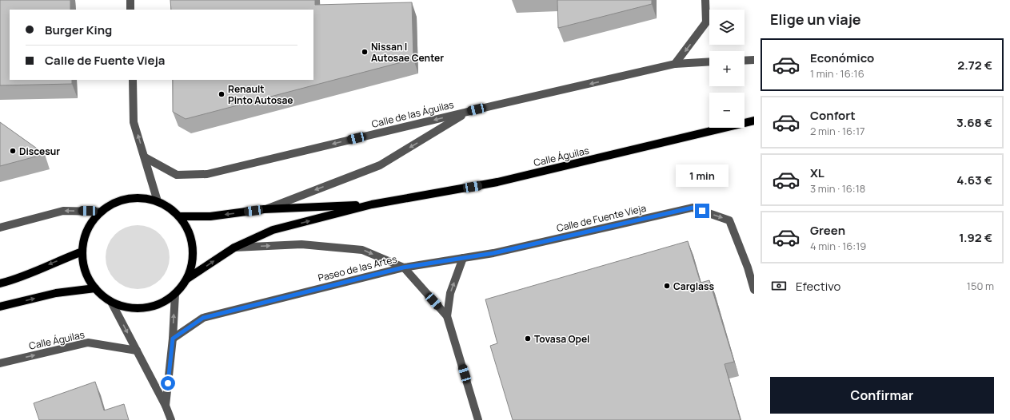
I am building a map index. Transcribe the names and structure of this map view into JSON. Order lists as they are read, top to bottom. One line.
{"streets":{"main road":["Calle Águilas"],"street":["Calle de las Águilas","Calle de Fuente Vieja","Paseo de las Artes"]},"crossings":[["Calle de Fuente Vieja","Paseo de las Artes"]],"one_way":["Calle de Fuente Vieja"],"places":["Nissan | Autosae Center","Renault Pinto Autosae","Discesur","Carglass","Tovasa Opel"],"page":{"heading":"Elige un viaje","map_buttons":["+","−"],"banner":["Burger King","Calle de Fuente Vieja"],"list":[{"name":"Económico","note":"1 min · 16:16","value":"2.72 €"},{"name":"Confort","note":"2 min · 16:17","value":"3.68 €"},{"name":"XL","note":"3 min · 16:18","value":"4.63 €"},{"name":"Green","note":"4 min · 16:19","value":"1.92 €"}],"bubble":"1 min","pay":["Efectivo","150 m"],"buttons":"Confirmar"}}
